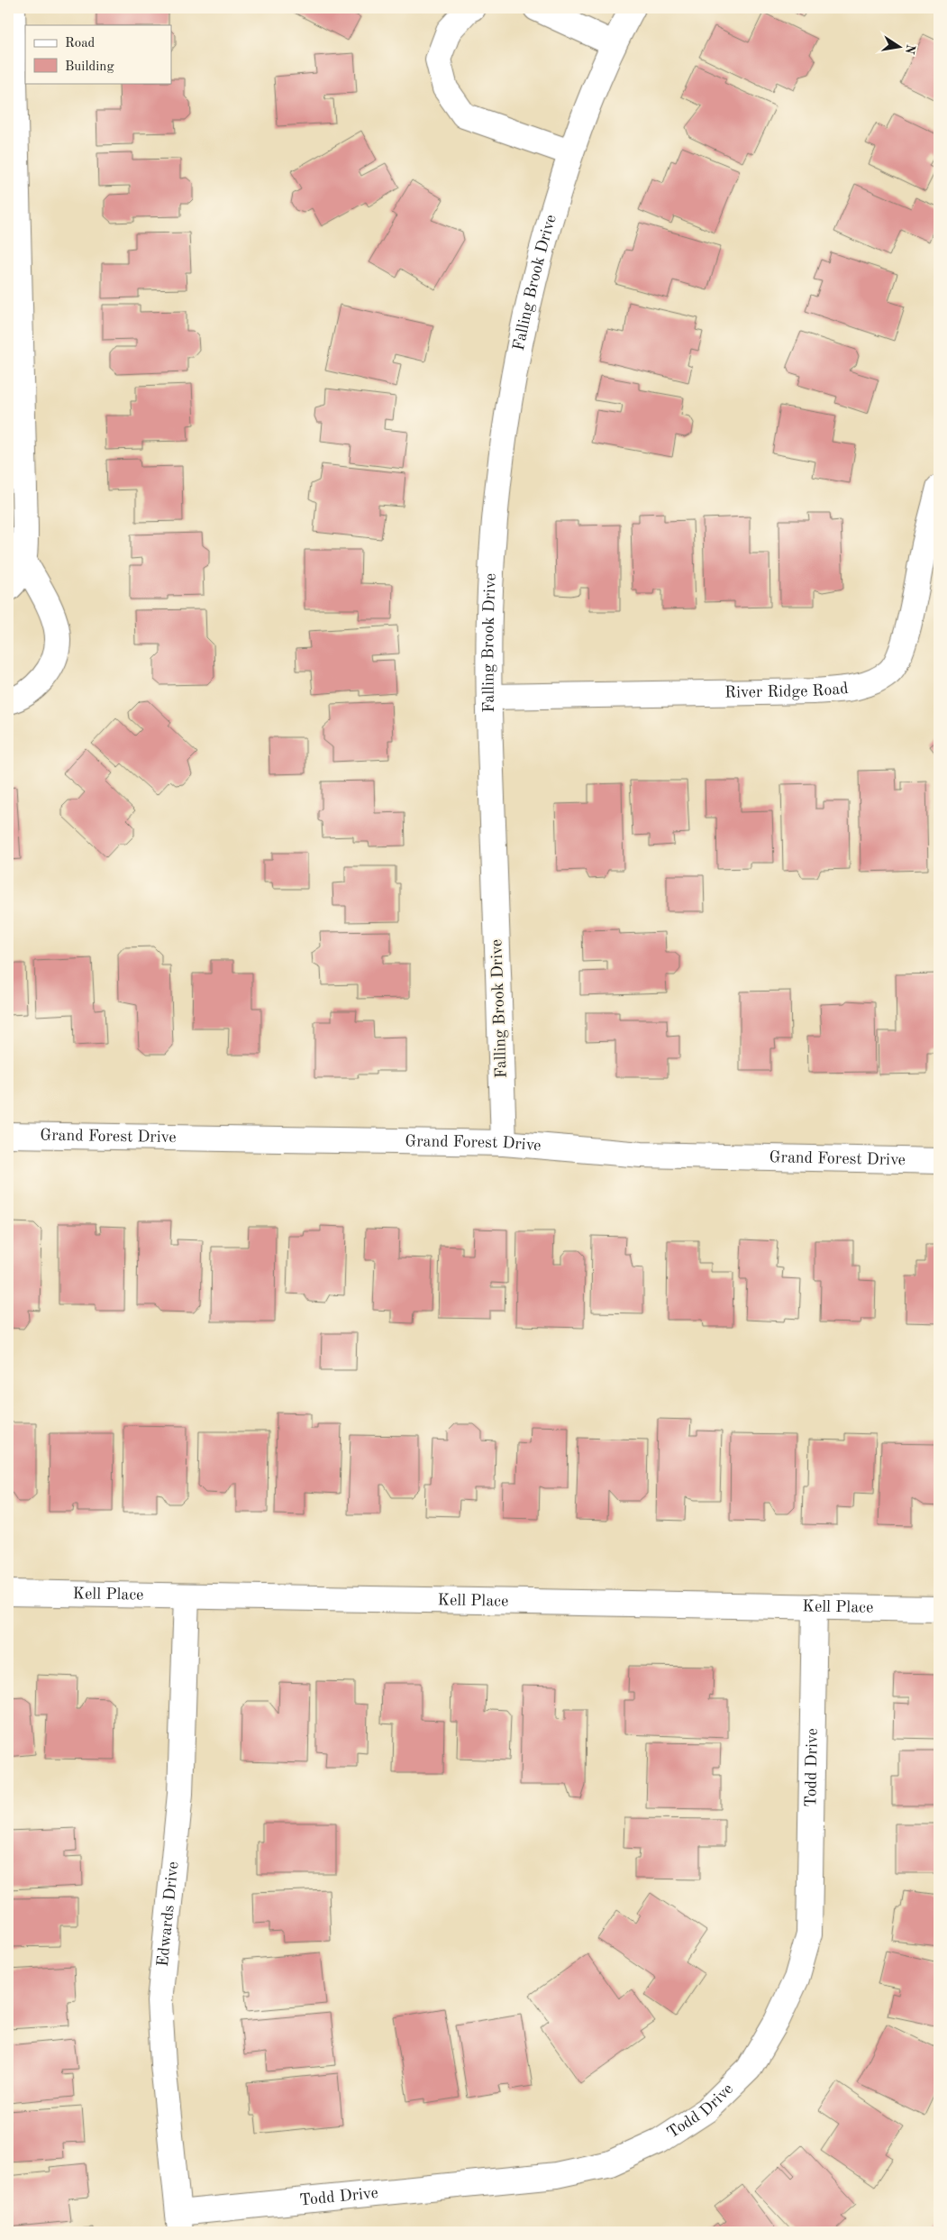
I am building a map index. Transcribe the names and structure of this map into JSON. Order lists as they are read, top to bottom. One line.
{"streets":{"street":["Falling Brook Drive","River Ridge Road","Grand Forest Drive","Kell Place","Todd Drive","Edwards Drive"]},"crossings":[["Falling Brook Drive","River Ridge Road"],["Falling Brook Drive","Grand Forest Drive"],["Kell Place","Todd Drive"],["Kell Place","Edwards Drive"],["Todd Drive","Edwards Drive"]],"legend":["Road","Building"],"north":"right"}
